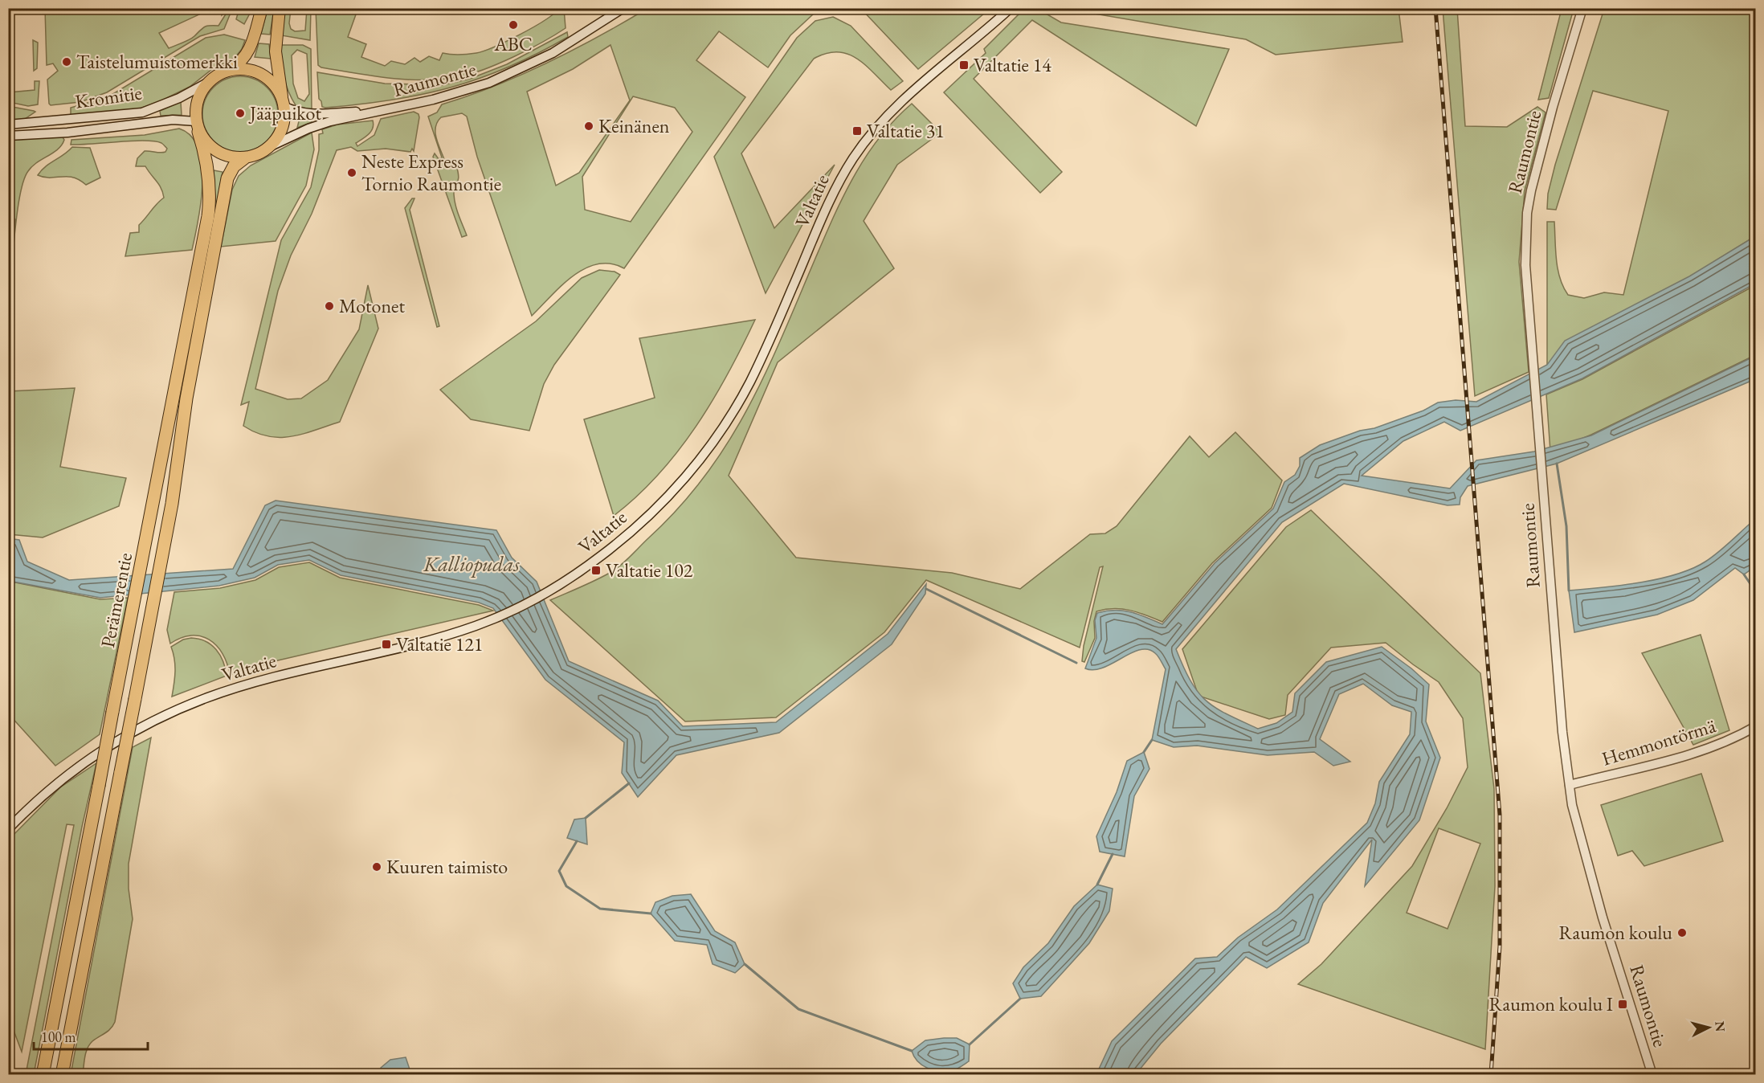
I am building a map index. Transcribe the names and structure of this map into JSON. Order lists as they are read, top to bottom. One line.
{"streets":{"highway":["Perämerentie"],"main road":["Raumontie","Kromitie","Valtatie","Hemmontörmä"]},"crossings":[["Raumontie","Kromitie"],["Raumontie","Perämerentie"],["Raumontie","Hemmontörmä"],["Kromitie","Perämerentie"]],"water":["Kalliopudas"],"places":{"other":["ABC","Taistelumuistomerkki","Jääpuikot","Keinänen","Neste Express Tornio Raumontie","Motonet","Kuuren taimisto","Raumon koulu"],"transit":["Valtatie 14","Valtatie 31","Valtatie 102","Valtatie 121","Raumon koulu I"]},"scale_bar":"100 m","north":"right"}
